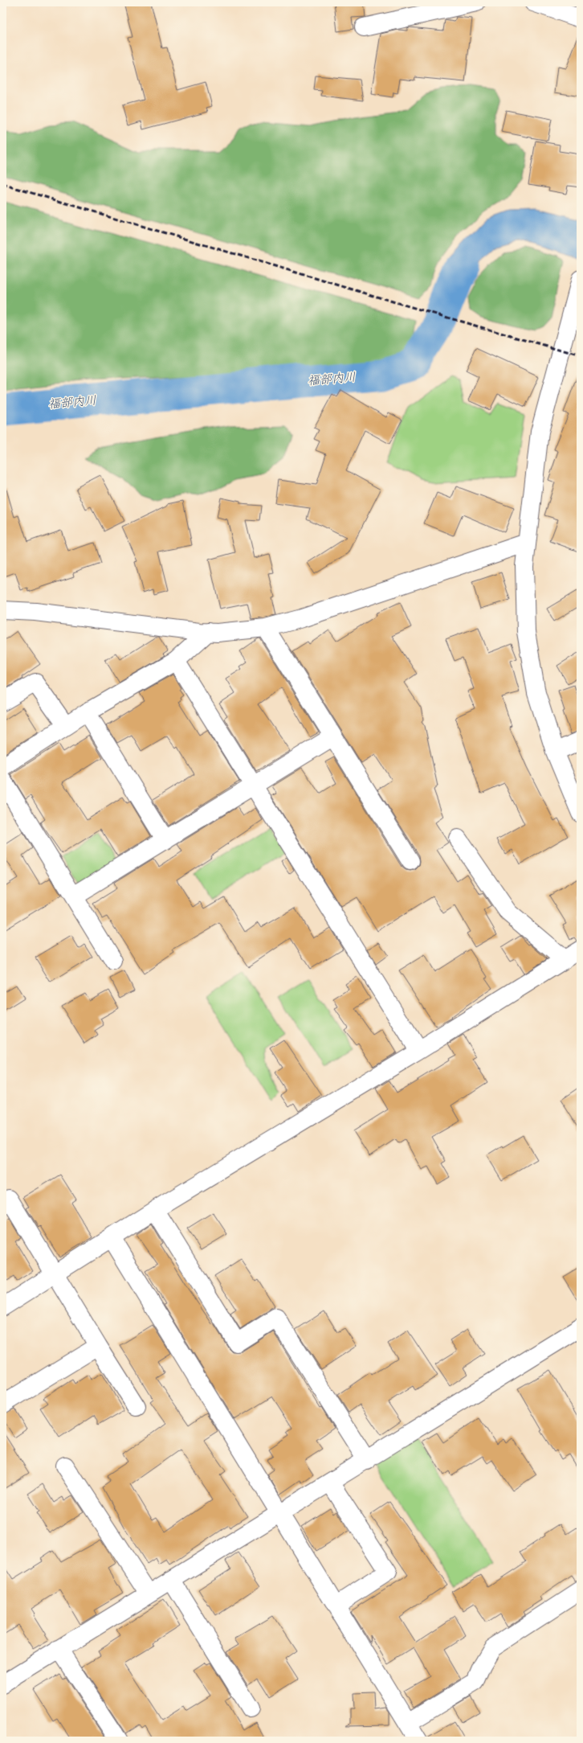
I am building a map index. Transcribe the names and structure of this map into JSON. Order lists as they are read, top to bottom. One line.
{"water":["福部内川"]}
